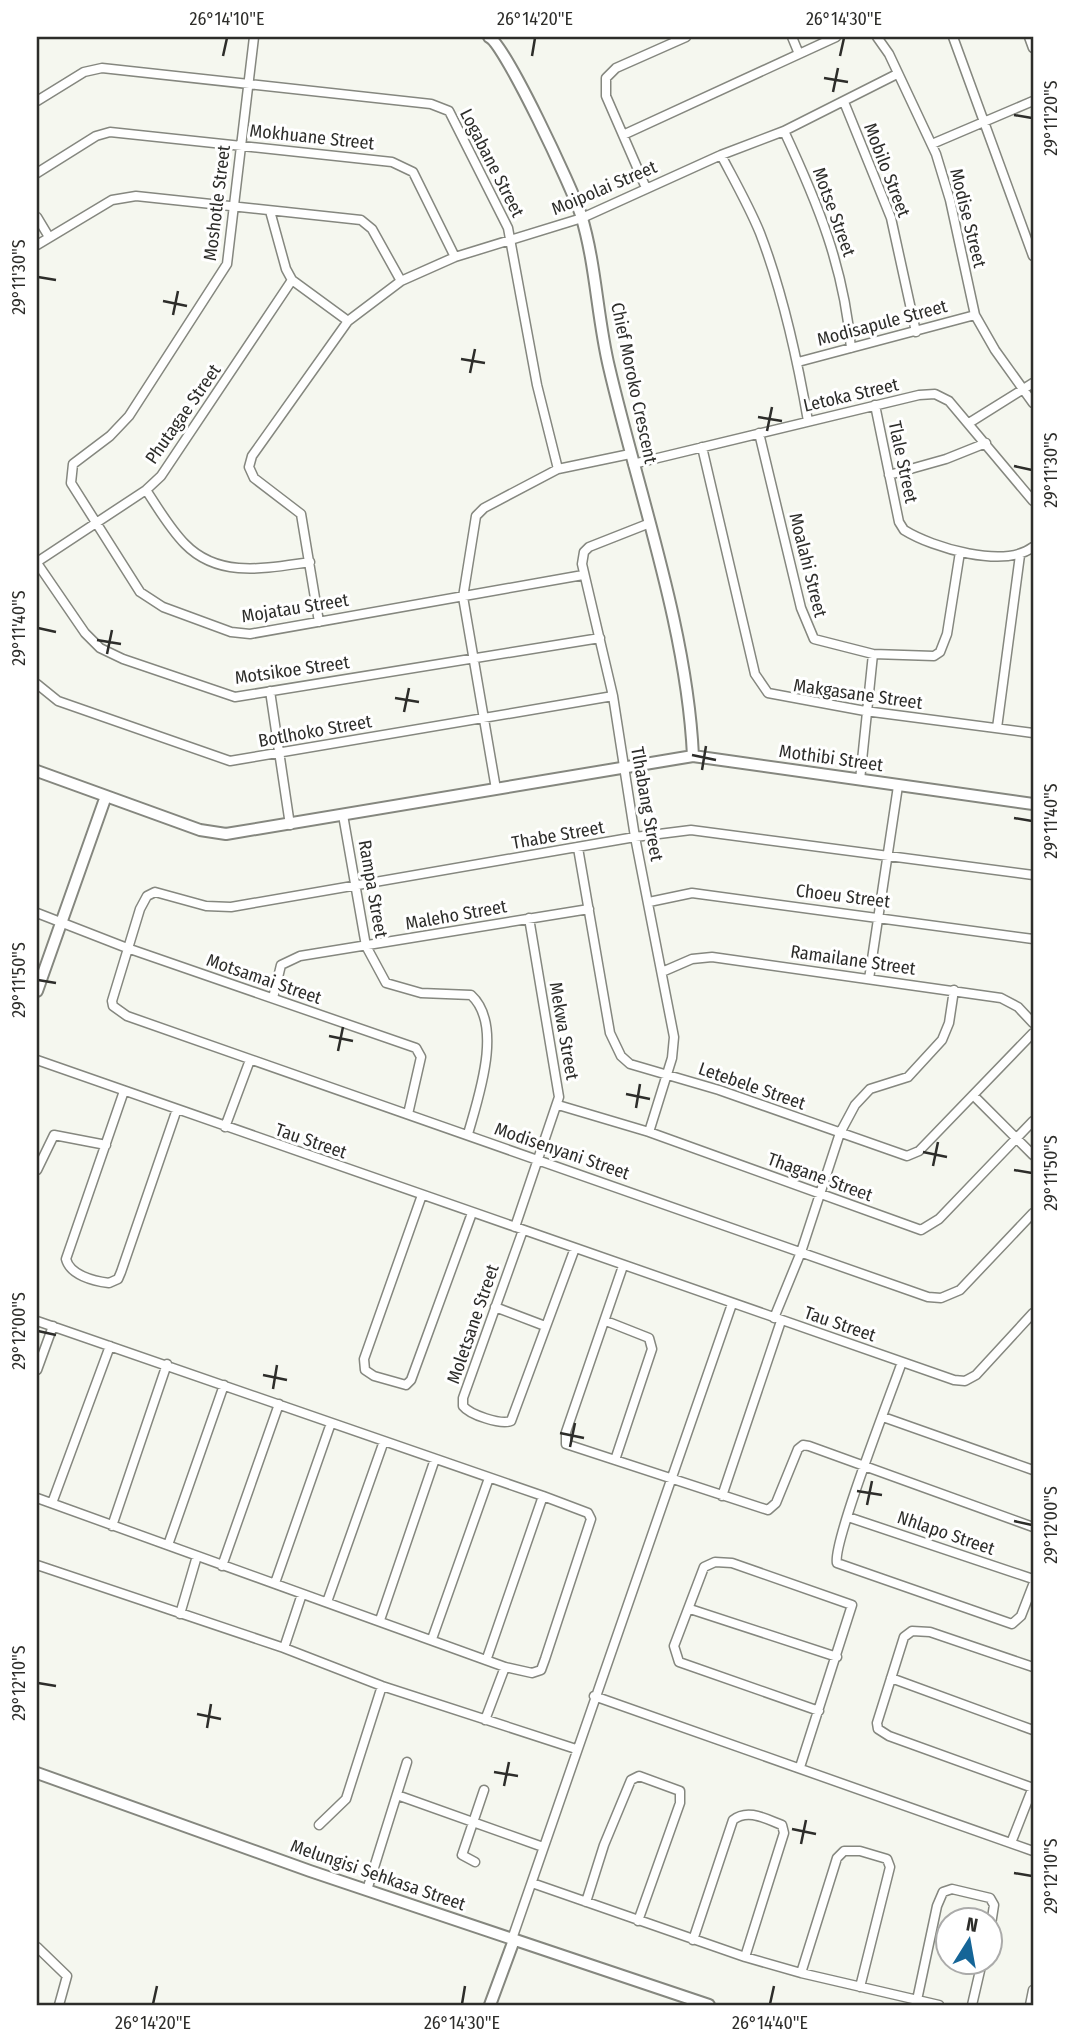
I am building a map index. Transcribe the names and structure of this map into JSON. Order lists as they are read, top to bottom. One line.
{"streets":{"street":["Mokhuane Street","Logabane Street","Mobilo Street","Moipolai Street","Moshotle Street","Motse Street","Modise Street","Modisapule Street","Chief Moroko Crescent","Letoka Street","Phutagae Street","Tlale Street","Moalahi Street","Mojatau Street","Motsikoe Street","Makgasane Street","Botlhoko Street","Mothibi Street","Tlhabang Street","Thabe Street","Rampa Street","Choeu Street","Maleho Street","Ramailane Street","Motsamai Street","Mekwa Street","Letebele Street","Tau Street","Modisenyani Street","Thagane Street","Moletsane Street","Nhlapo Street","Melungisi Sehkasa Street"]},"crossings":[["Mokhuane Street","Moipolai Street"],["Mokhuane Street","Moshotle Street"],["Logabane Street","Moipolai Street"],["Logabane Street","Moshotle Street"],["Logabane Street","Letoka Street"],["Mobilo Street","Moipolai Street"],["Mobilo Street","Modisapule Street"],["Moipolai Street","Motse Street"],["Moipolai Street","Modise Street"],["Moipolai Street","Chief Moroko Crescent"],["Moipolai Street","Mojatau Street"],["Moshotle Street","Phutagae Street"],["Moshotle Street","Mojatau Street"],["Motse Street","Modisapule Street"],["Modise Street","Modisapule Street"],["Chief Moroko Crescent","Letoka Street"],["Chief Moroko Crescent","Mothibi Street"],["Letoka Street","Tlale Street"],["Letoka Street","Moalahi Street"],["Letoka Street","Makgasane Street"],["Phutagae Street","Mojatau Street"],["Phutagae Street","Motsikoe Street"],["Tlale Street","Moalahi Street"],["Mojatau Street","Tlhabang Street"],["Motsikoe Street","Tlhabang Street"],["Botlhoko Street","Tlhabang Street"],["Mothibi Street","Tlhabang Street"],["Tlhabang Street","Thabe Street"],["Tlhabang Street","Choeu Street"],["Tlhabang Street","Ramailane Street"],["Tlhabang Street","Letebele Street"],["Tlhabang Street","Thagane Street"],["Thabe Street","Rampa Street"],["Thabe Street","Motsamai Street"],["Thabe Street","Letebele Street"],["Thabe Street","Modisenyani Street"],["Rampa Street","Maleho Street"],["Rampa Street","Modisenyani Street"],["Maleho Street","Motsamai Street"],["Maleho Street","Mekwa Street"],["Maleho Street","Letebele Street"],["Motsamai Street","Modisenyani Street"],["Mekwa Street","Tau Street"],["Mekwa Street","Modisenyani Street"],["Mekwa Street","Thagane Street"],["Mekwa Street","Moletsane Street"],["Tau Street","Moletsane Street"]],"north":"top","coordinates":["26°14'10\"E","26°14'20\"E","26°14'30\"E","29°11'20\"S","29°11'30\"S","29°11'40\"S","29°11'50\"S","29°12'00\"S","29°12'10\"S","26°14'40\"E"]}
